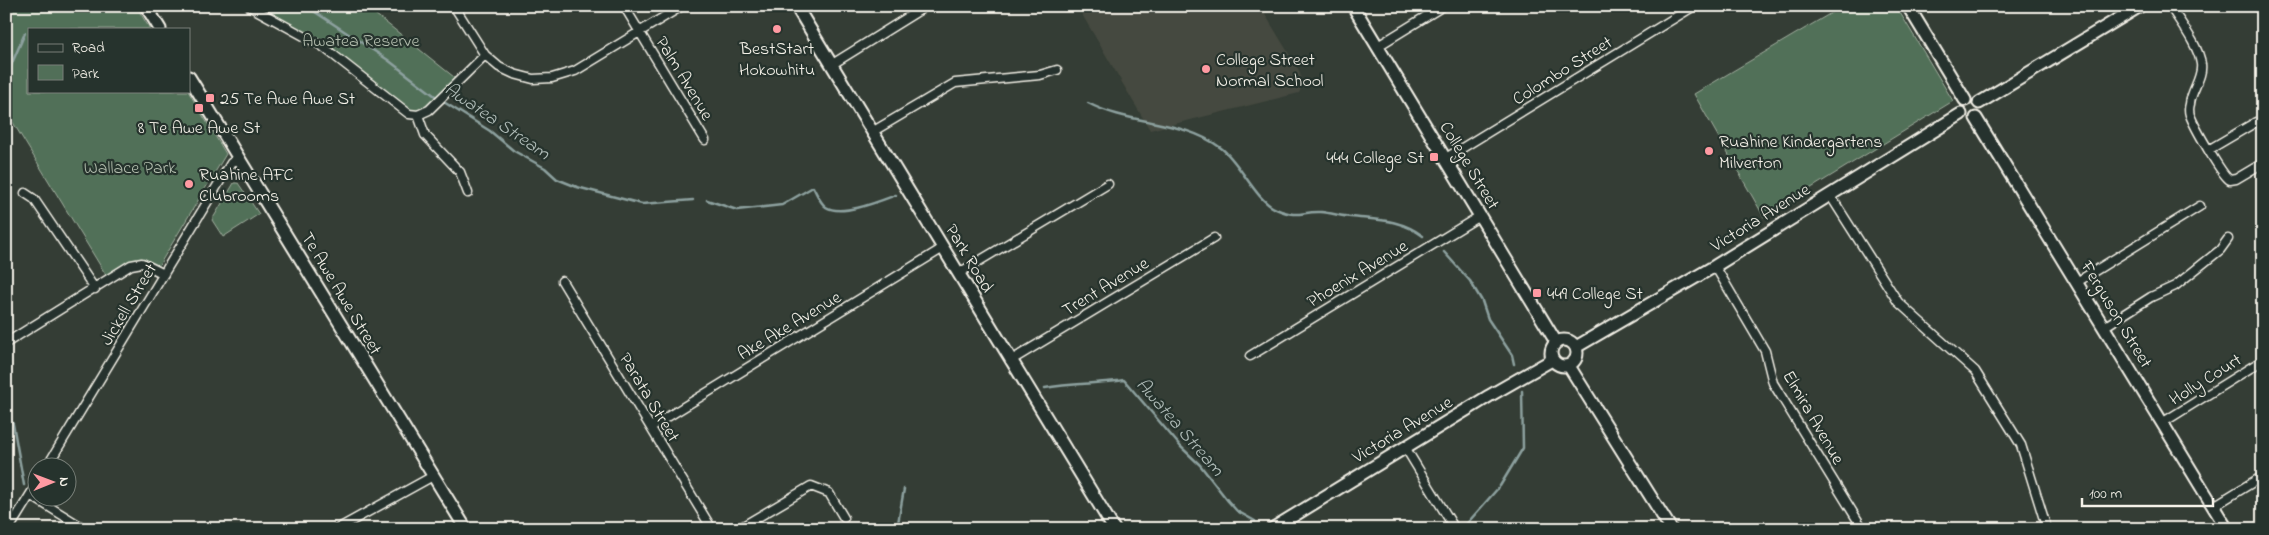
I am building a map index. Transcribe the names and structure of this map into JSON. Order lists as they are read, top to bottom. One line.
{"streets":{"street":["Colombo Street","Palm Avenue","College Street","Victoria Avenue","Park Road","Phoenix Avenue","Trent Avenue","Te Awe Awe Street","Jickell Street","Ferguson Street","Ake Ake Avenue","Holly Court","Parata Street","Elmira Avenue"]},"crossings":[["Colombo Street","College Street"],["College Street","Victoria Avenue"],["College Street","Phoenix Avenue"],["Victoria Avenue","Ferguson Street"],["Victoria Avenue","Elmira Avenue"],["Park Road","Trent Avenue"],["Park Road","Ake Ake Avenue"],["Te Awe Awe Street","Jickell Street"],["Ferguson Street","Holly Court"],["Ake Ake Avenue","Parata Street"]],"water":["Awatea Stream"],"parks":["Awatea Reserve","Wallace Park"],"places":{"other":["BestStart Hokowhitu","College Street Normal School","Ruahine Kindergartens Milverton","Ruahine AFC Clubrooms"],"transit":["25 Te Awe Awe St","8 Te Awe Awe St","444 College St","449 College St"]},"legend":["Road","Park"],"scale_bar":"100 m","north":"right"}
